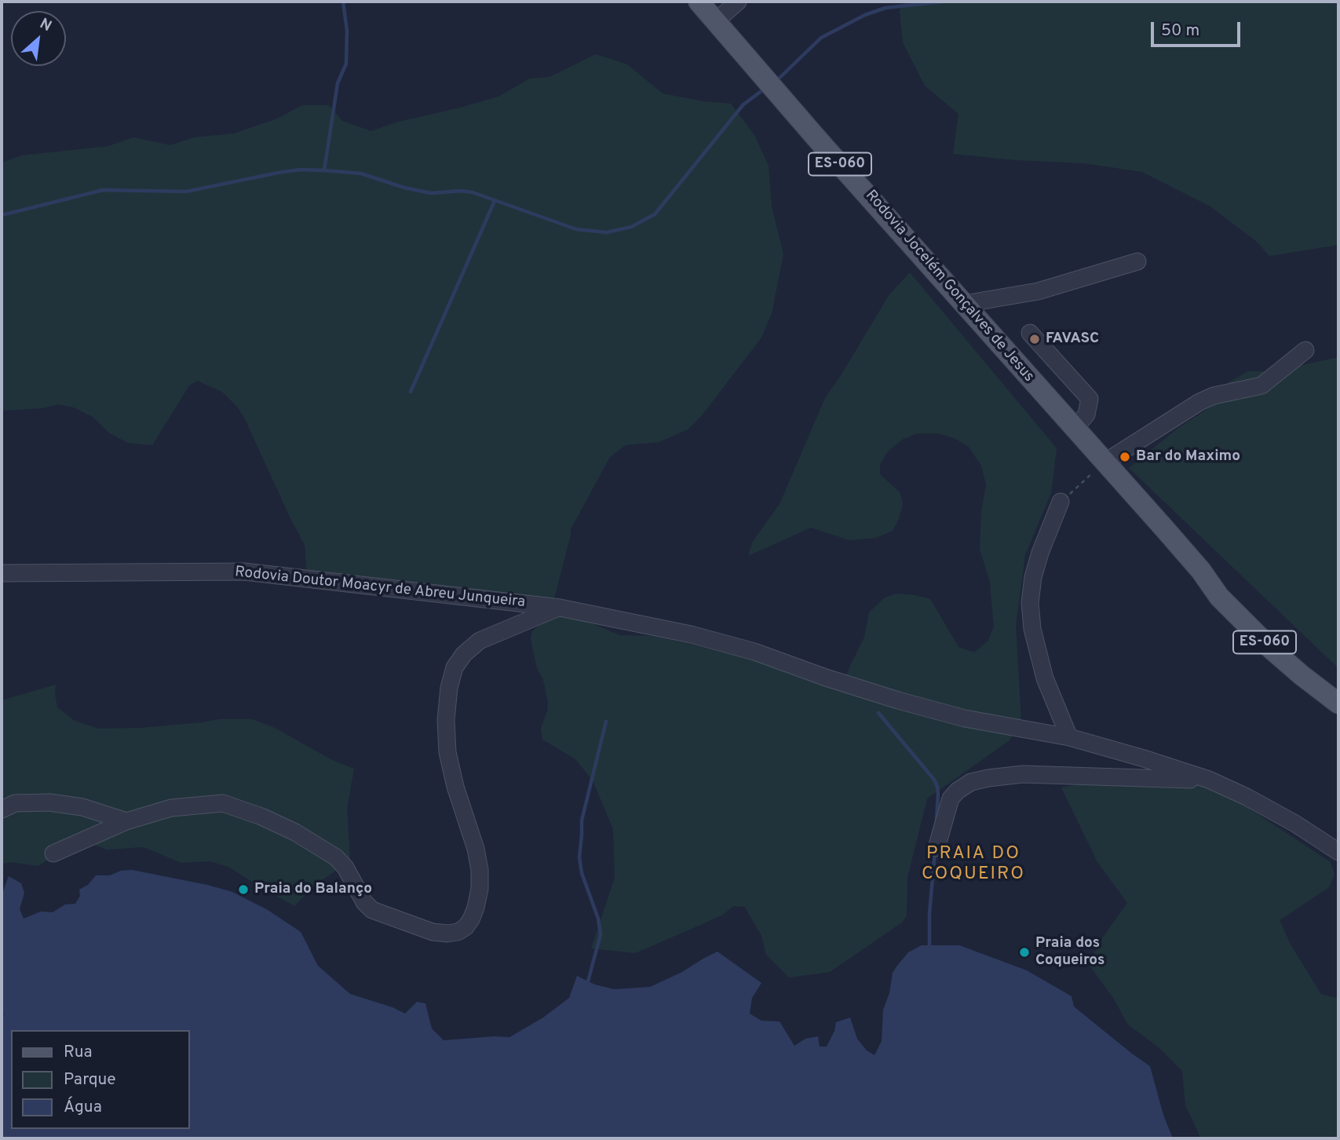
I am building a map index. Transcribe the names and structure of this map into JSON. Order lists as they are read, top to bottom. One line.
{"streets":{"main road":["ES-060","Rodovia Jocelém Gonçalves de Jesus"],"street":["Rodovia Doutor Moacyr de Abreu Junqueira"]},"districts":["PRAIA DO COQUEIRO"],"places":["FAVASC","Bar do Maximo","Praia do Balanço","Praia dos Coqueiros"],"legend":["Rua","Parque","Água"],"scale_bar":"50 m","north":"top right"}
